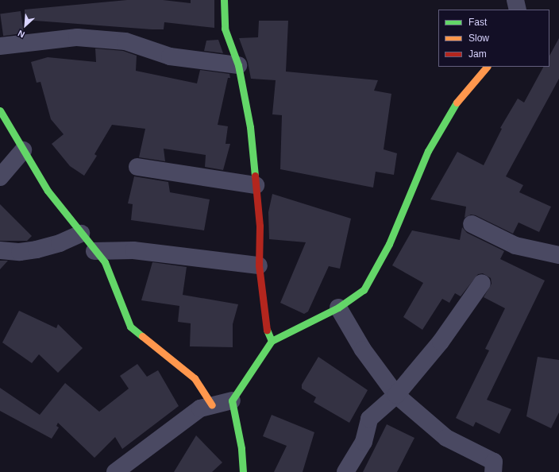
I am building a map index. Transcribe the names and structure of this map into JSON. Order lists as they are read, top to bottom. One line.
{"legend":["Fast","Slow","Jam"],"north":"bottom left"}
